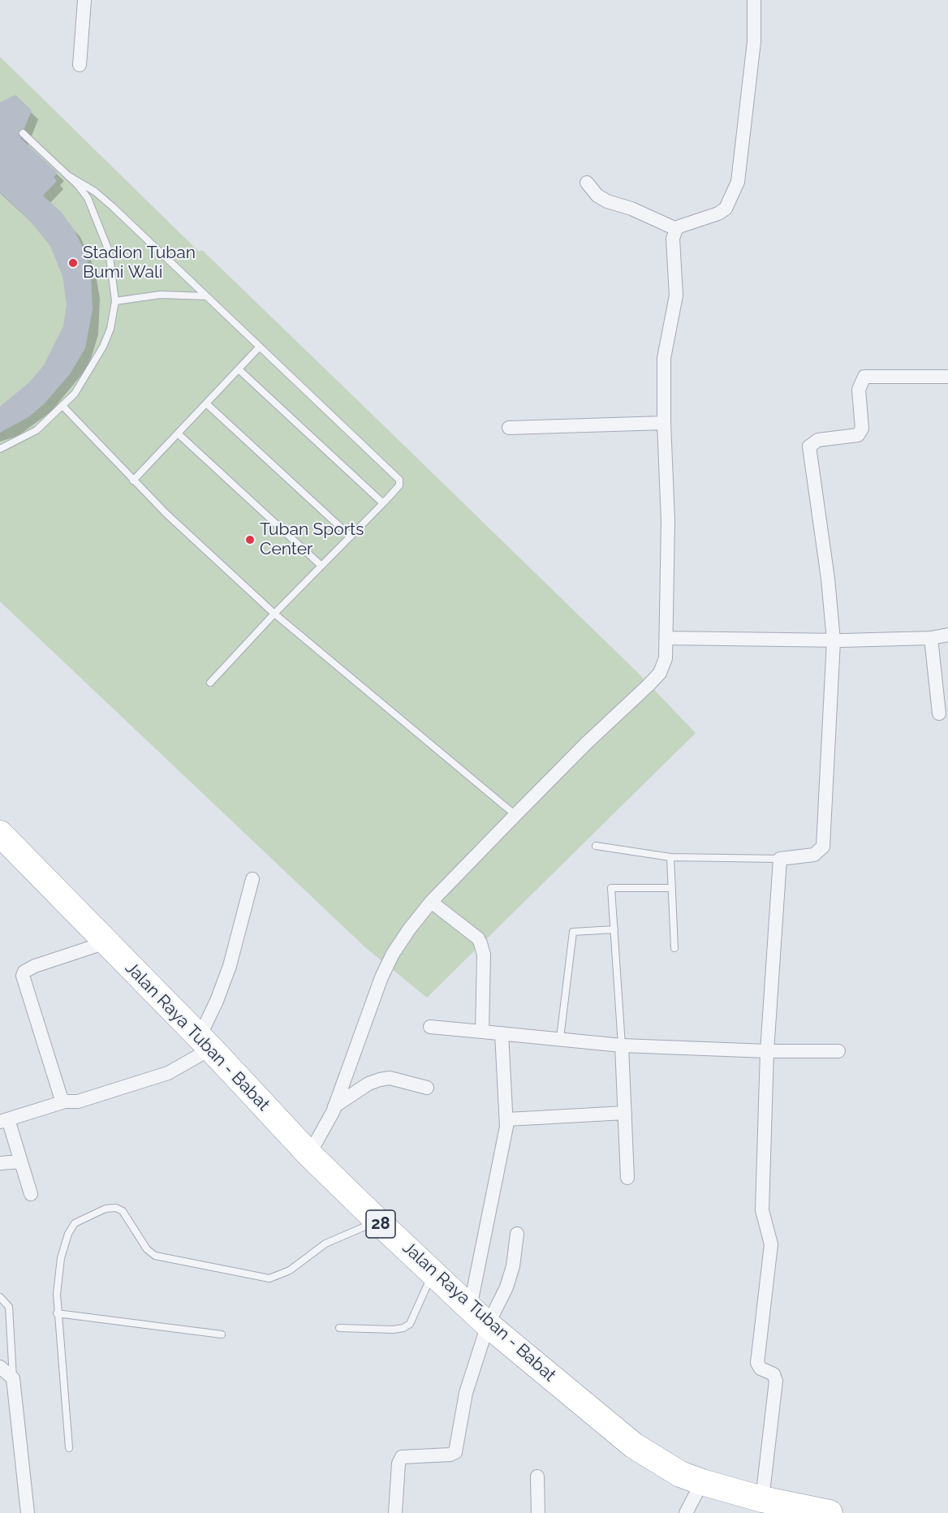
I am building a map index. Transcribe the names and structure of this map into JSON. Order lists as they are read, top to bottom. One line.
{"streets":{"highway":["Jalan Raya Tuban - Babat","28"]},"places":["Stadion Tuban Bumi Wali","Tuban Sports Center"]}
